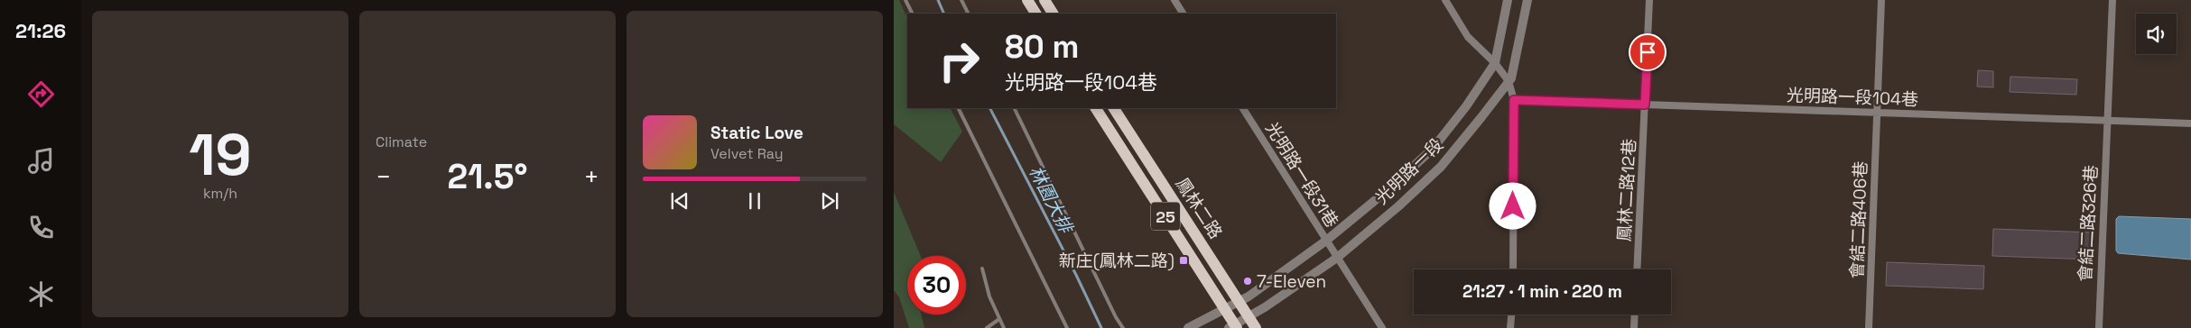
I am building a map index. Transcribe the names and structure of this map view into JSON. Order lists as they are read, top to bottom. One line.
{"streets":{"main road":["鳳林二路","25"],"street":["光明路一段104巷","光明路一段","光明路一段31巷","鳳林二路12巷","會結二路406巷","會結二路326巷"]},"crossings":[["光明路一段104巷","鳳林二路12巷"],["光明路一段104巷","會結二路406巷"],["光明路一段104巷","會結二路326巷"],["光明路一段","光明路一段31巷"],["光明路一段","鳳林二路"]],"water":["林園大排"],"places":{"transit":["新庄(鳳林二路)"],"other":["7-Eleven"]},"page":{"tabs":"21:26","tile":[["19","km/h"],"Climate"],"turn":["80 m","光明路一段104巷"],"song":["Static Love","Velvet Ray"],"heat":["−","21.5°","+"],"limit":"30","trip":"21:27 · 1 min · 220 m"}}
